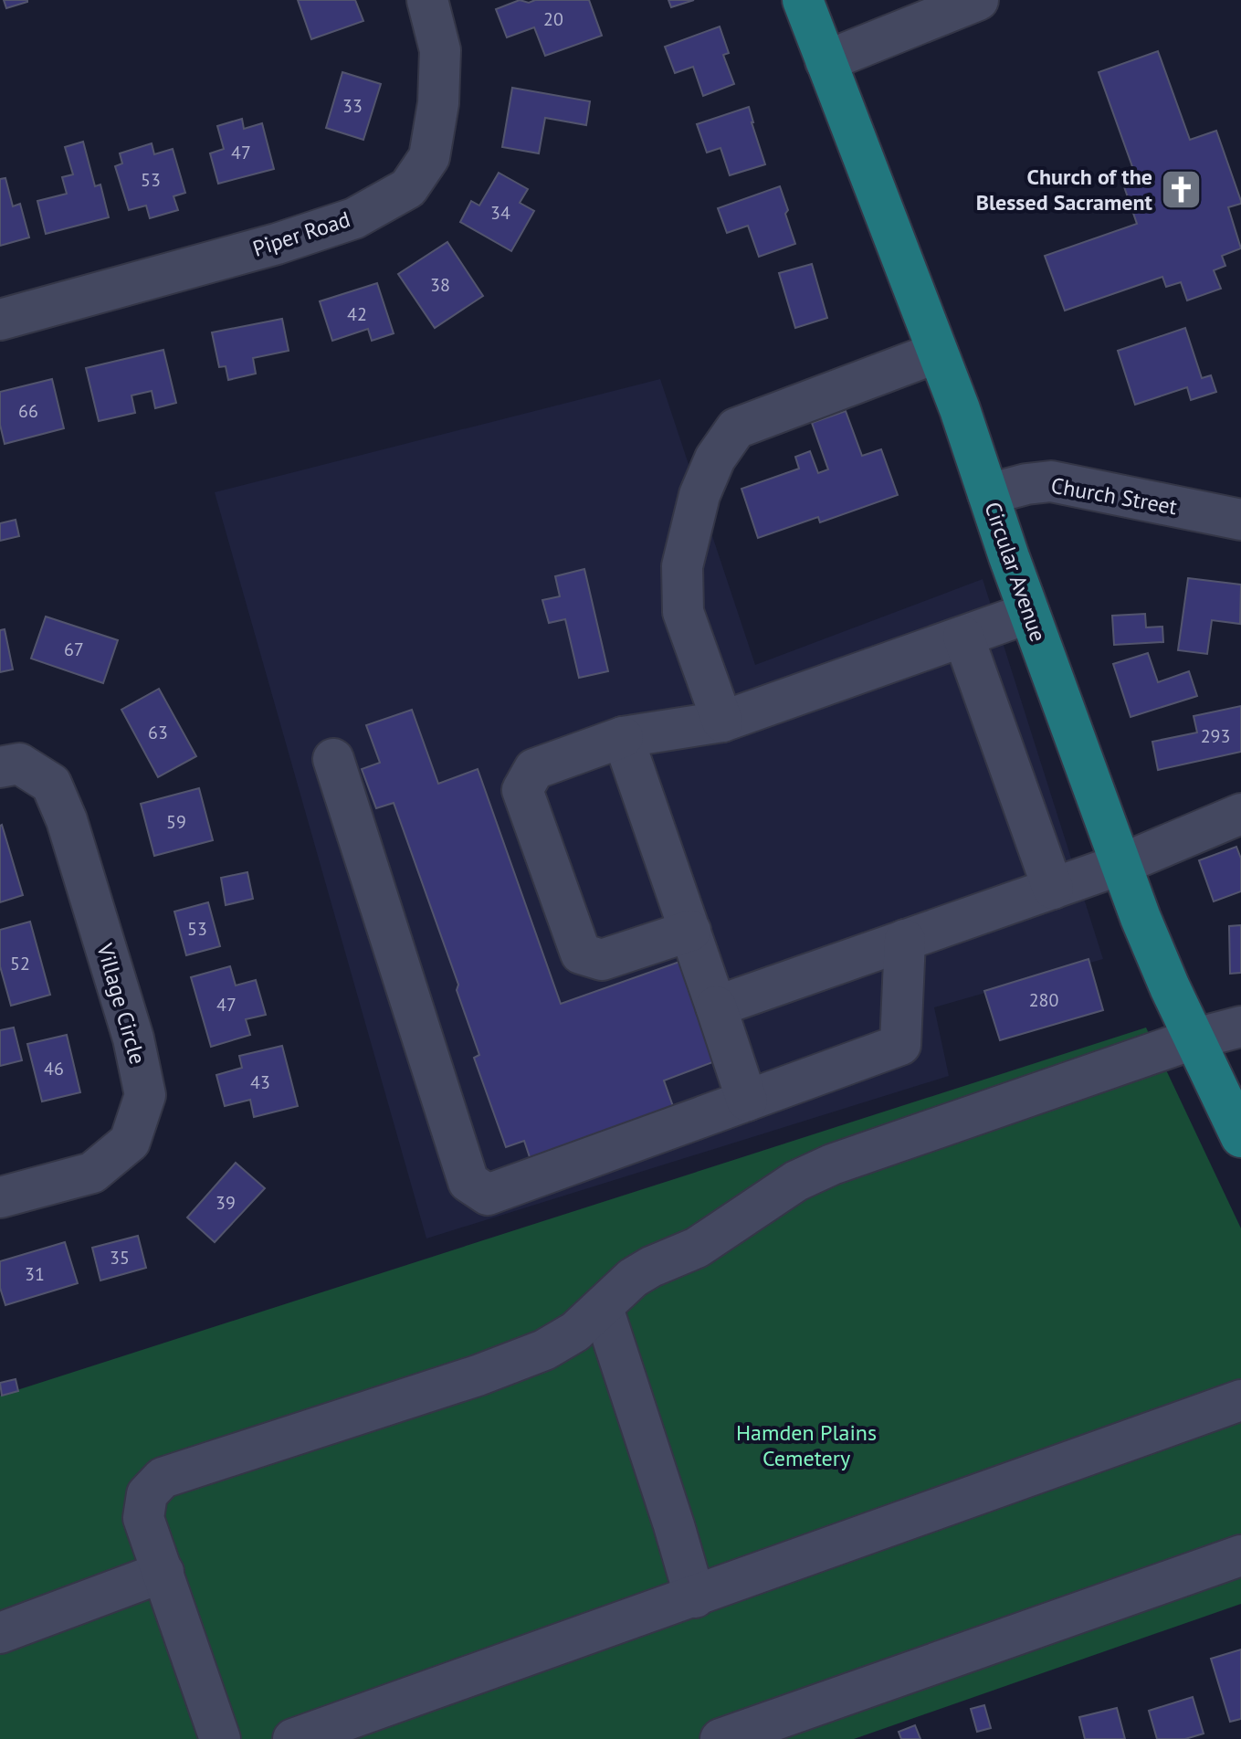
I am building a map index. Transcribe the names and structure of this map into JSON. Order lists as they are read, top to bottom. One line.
{"streets":{"main road":["Circular Avenue"],"street":["Piper Road","Church Street","Village Circle"]},"crossings":[["Church Street","Circular Avenue"]],"parks":["Hamden Plains Cemetery"],"places":{"church":["Church of the Blessed Sacrament"]},"house_numbers":["20","33","47","53","34","38","42","66","67","63","293","59","53","52","280","47","46","43","39","35","31"]}
